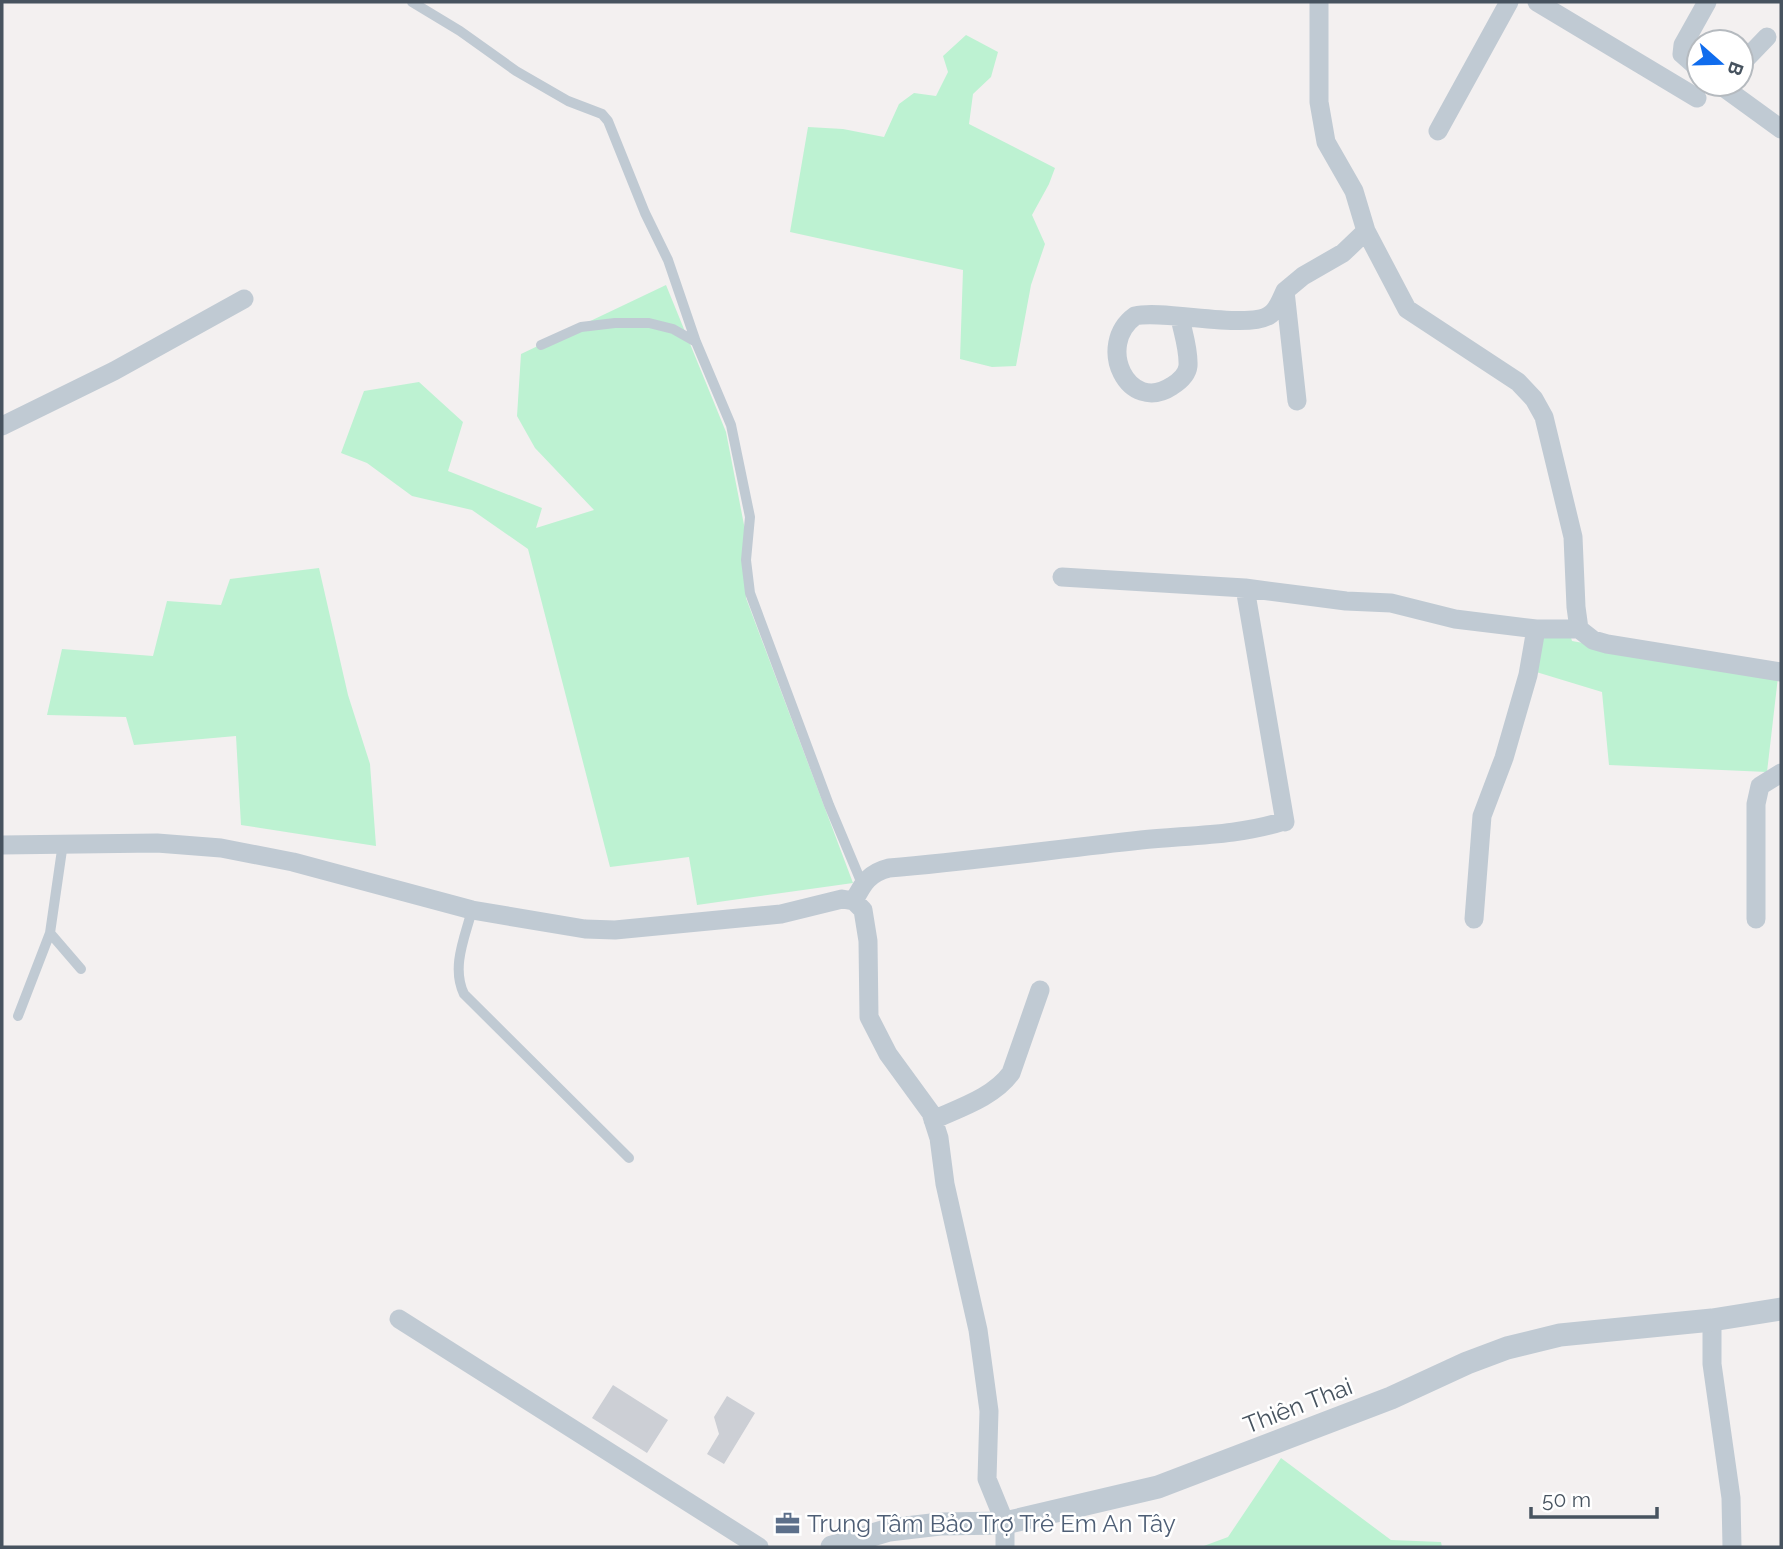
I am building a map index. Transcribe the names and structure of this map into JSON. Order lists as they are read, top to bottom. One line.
{"streets":{"street":["Thiên Thai"]},"places":{"office":["Trung Tâm Bảo Trợ Trẻ Em An Tây"]},"scale_bar":"50 m","north":"right"}
